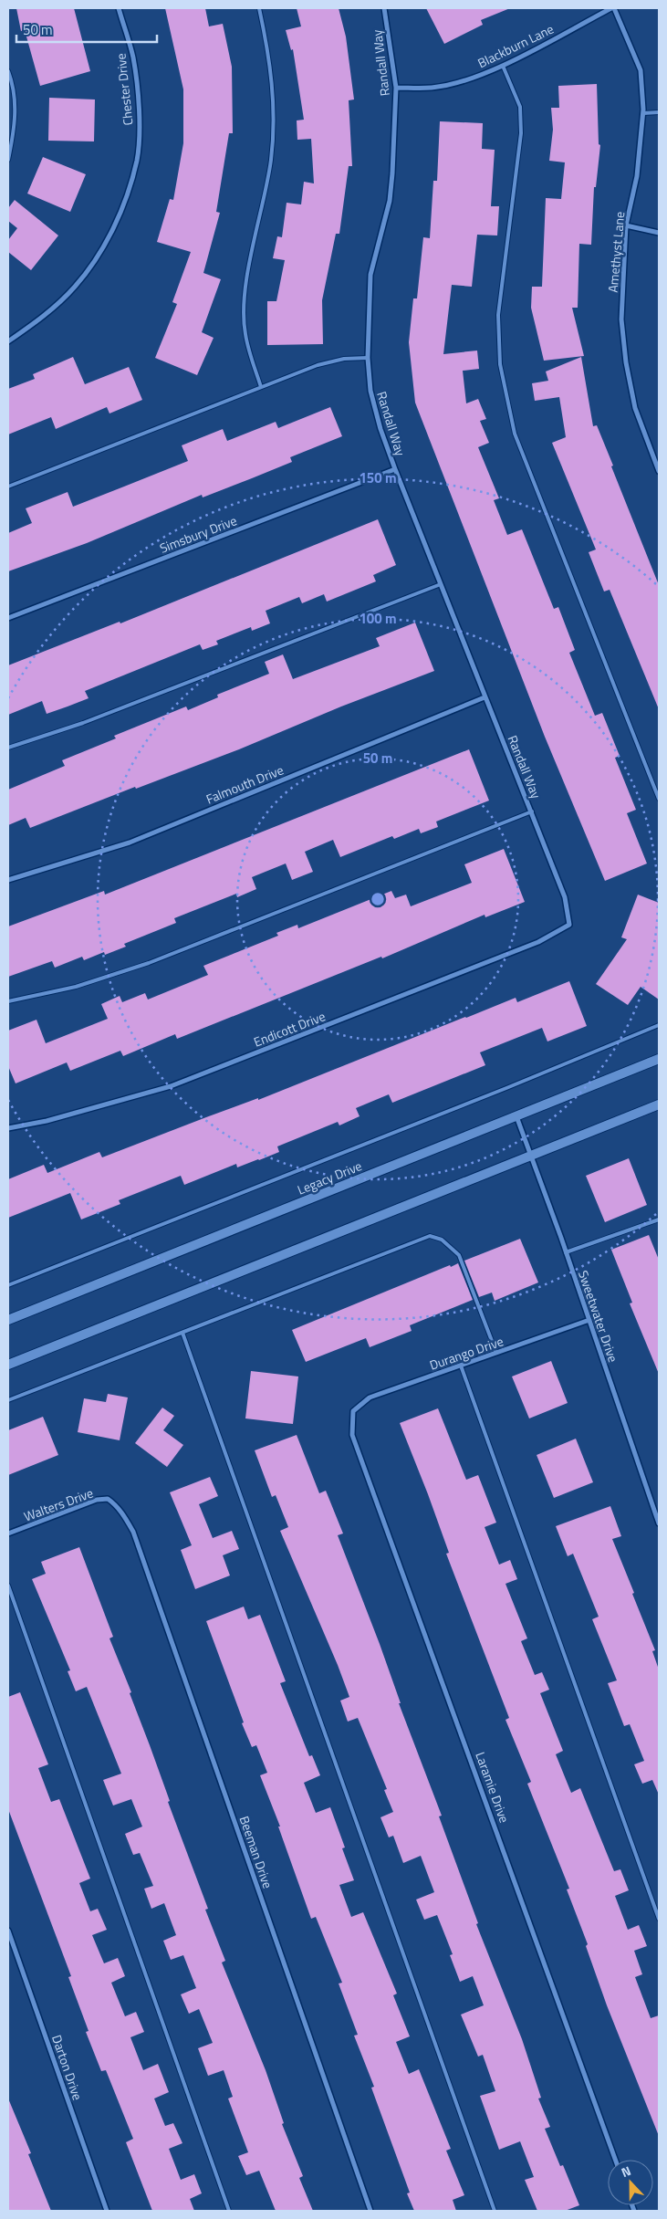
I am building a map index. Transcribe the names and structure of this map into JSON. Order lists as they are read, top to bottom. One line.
{"streets":{"main road":["Legacy Drive"],"street":["Blackburn Lane","Randall Way","Chester Drive","Amethyst Lane","Simsbury Drive","Falmouth Drive","Endicott Drive","Sweetwater Drive","Durango Drive","Walters Drive","Laramie Drive","Beeman Drive","Darton Drive"]},"crossings":[["Blackburn Lane","Randall Way"],["Blackburn Lane","Amethyst Lane"],["Randall Way","Simsbury Drive"],["Randall Way","Falmouth Drive"],["Randall Way","Endicott Drive"],["Legacy Drive","Sweetwater Drive"],["Sweetwater Drive","Durango Drive"],["Durango Drive","Laramie Drive"],["Walters Drive","Beeman Drive"]],"scale_bar":"50 m","north":"top","rings":["150 m","100 m","50 m"]}
